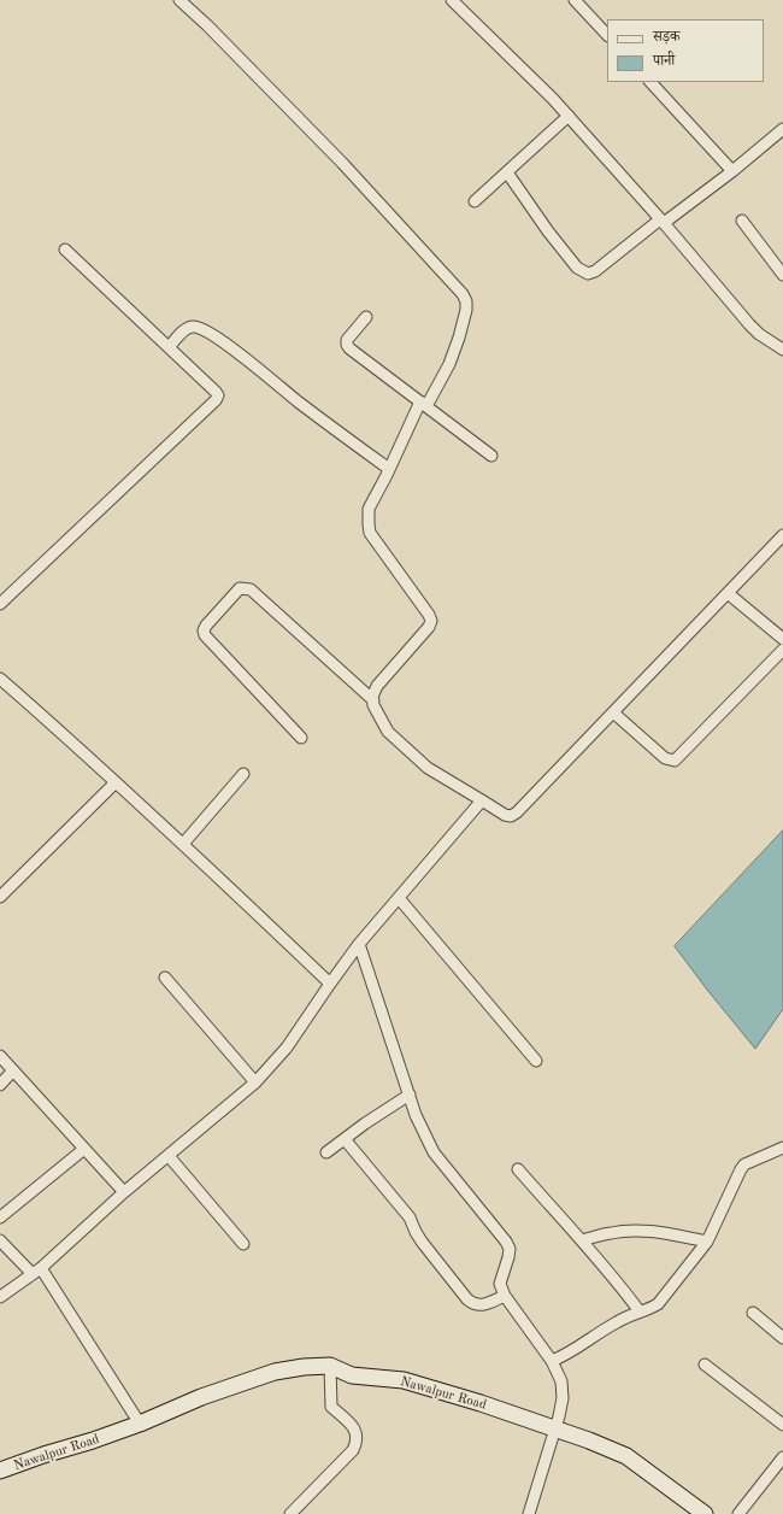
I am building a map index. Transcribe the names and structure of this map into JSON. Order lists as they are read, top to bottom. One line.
{"streets":{"street":["Nawalpur Road"]},"legend":["सड़क","पानी"]}
